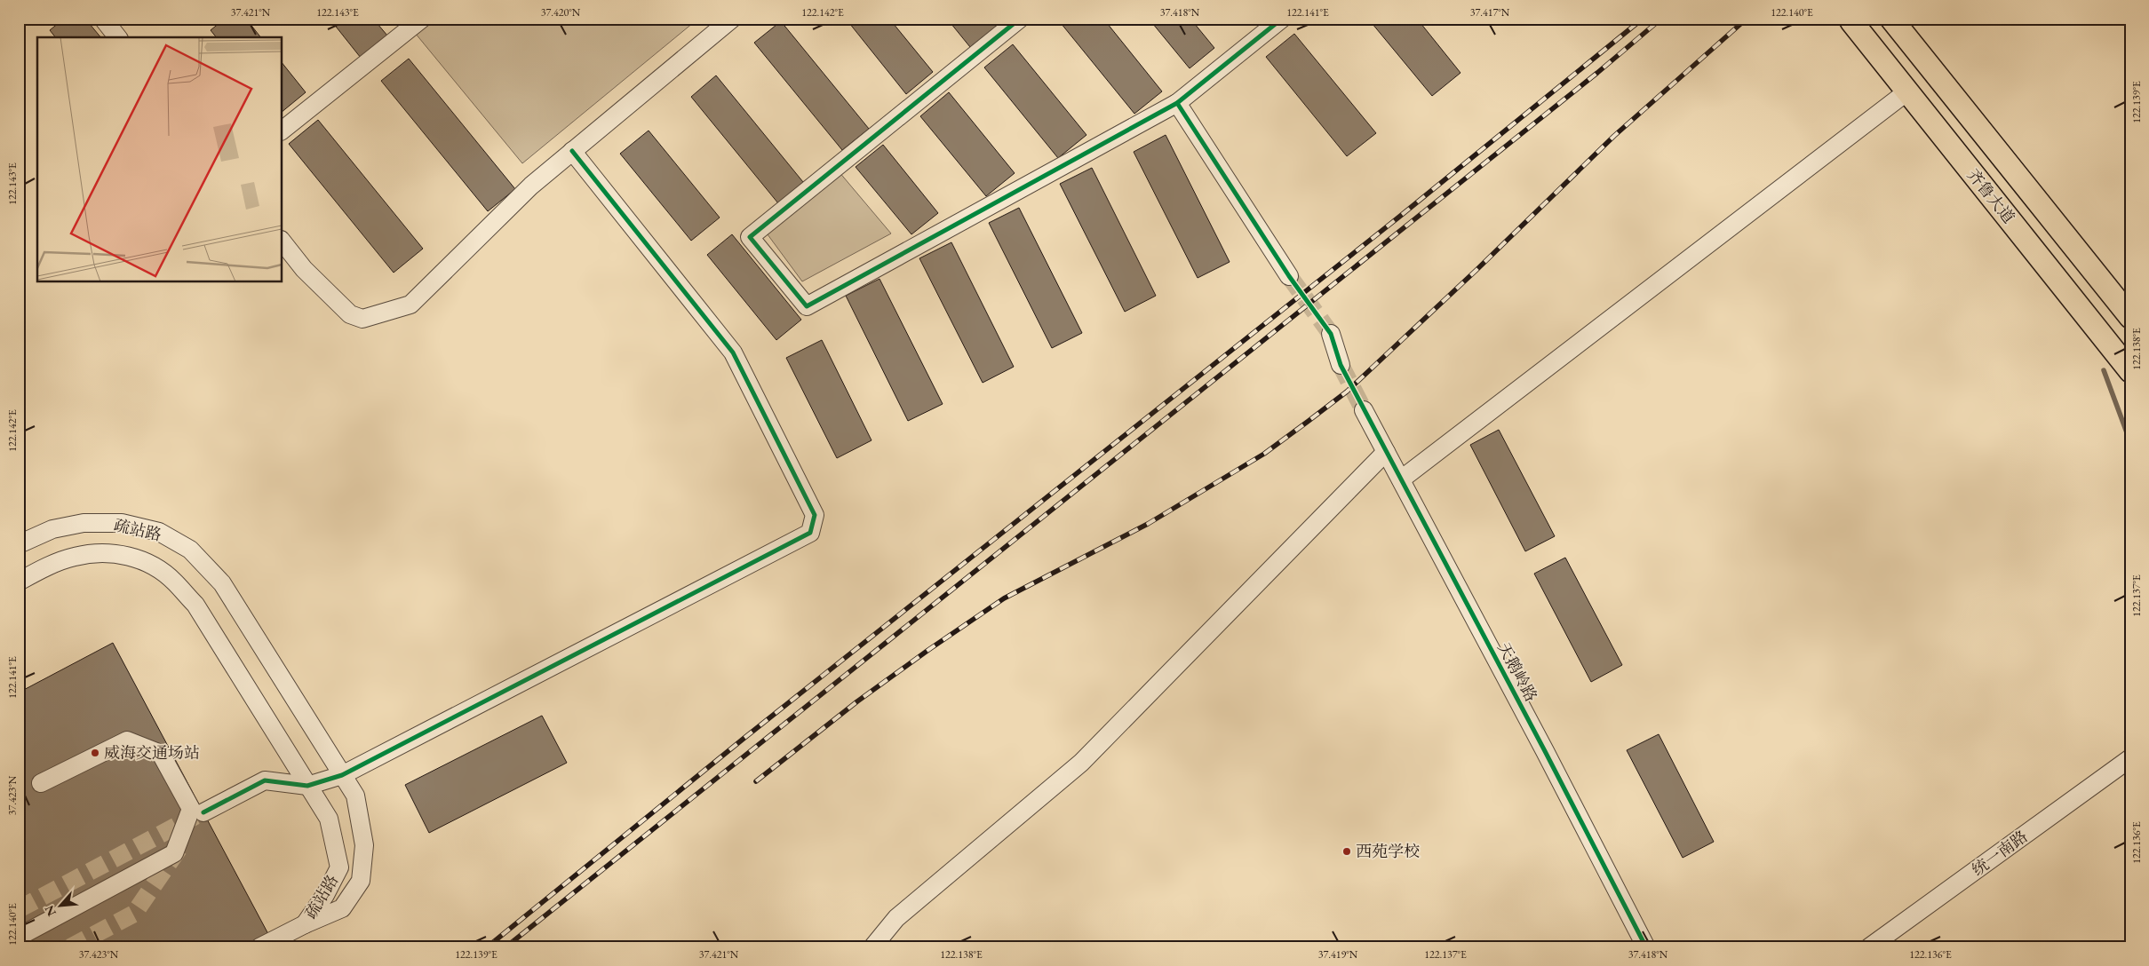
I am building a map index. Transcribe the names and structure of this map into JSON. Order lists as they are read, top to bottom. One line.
{"streets":{"main road":["齐鲁大道"],"street":["疏站路","天鹅岭路","统一南路"]},"places":["威海交通场站","西苑学校"],"north":"bottom left","coordinates":["37.421°N","122.143°E","37.420°N","122.142°E","37.418°N","122.141°E","37.417°N","122.140°E","122.139°E","122.138°E","122.137°E","37.423°N","122.136°E","37.419°N"]}
